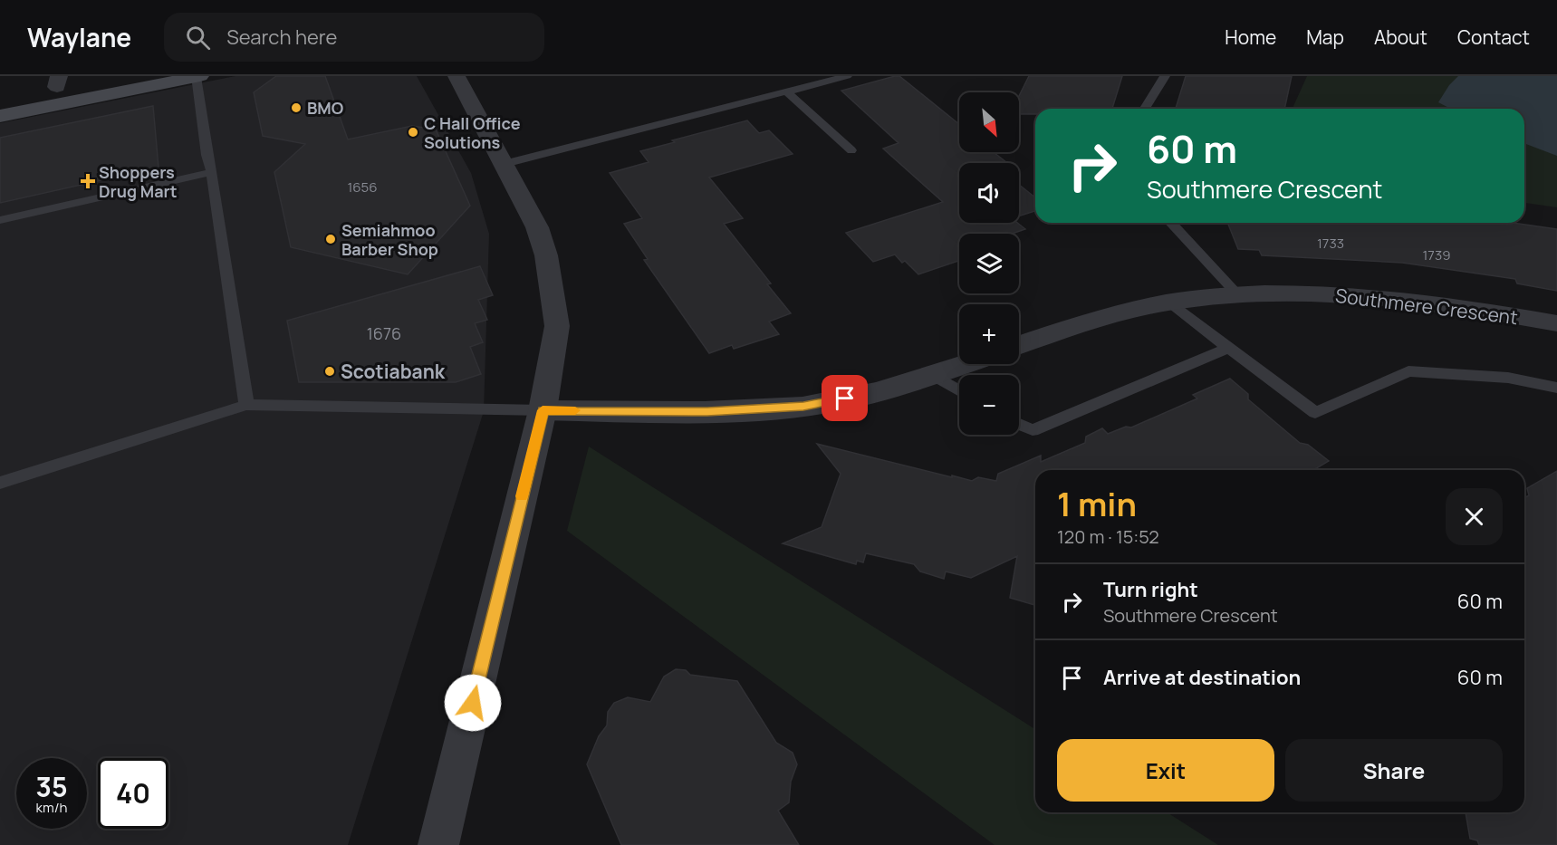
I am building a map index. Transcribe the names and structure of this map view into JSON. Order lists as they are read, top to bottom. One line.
{"streets":{"street":["Southmere Crescent"]},"places":{"other":["BMO","C Hall Office Solutions","Semiahmoo Barber Shop","Scotiabank"],"health":["Shoppers Drug Mart"]},"house_numbers":["1656","1733","1739","1676"],"north":"bottom right","page":{"header":"Waylane","search":"Search here","nav":["Home","Map","About","Contact"],"map_buttons":["+","−"],"turn":["60 m","Southmere Crescent"],"heading":["1 min","120 m · 15:52"],"list":[{"name":"Turn right","note":"Southmere Crescent","value":"60 m"},{"name":"Arrive at destination","value":"60 m"}],"buttons":["Exit","Share"],"speed":"35 km/h","limit":"40"}}
